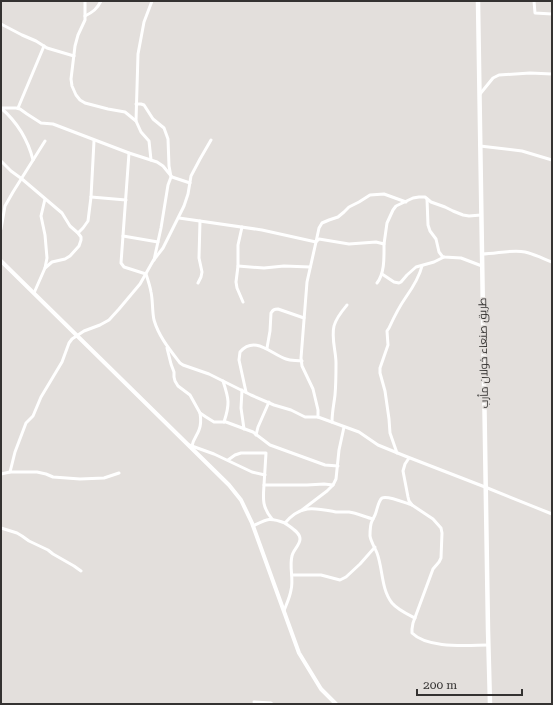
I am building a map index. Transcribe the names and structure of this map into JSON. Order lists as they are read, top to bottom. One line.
{"streets":{"main road":["طريق صنعاء خولان مأرب"]},"scale_bar":"200 m"}
